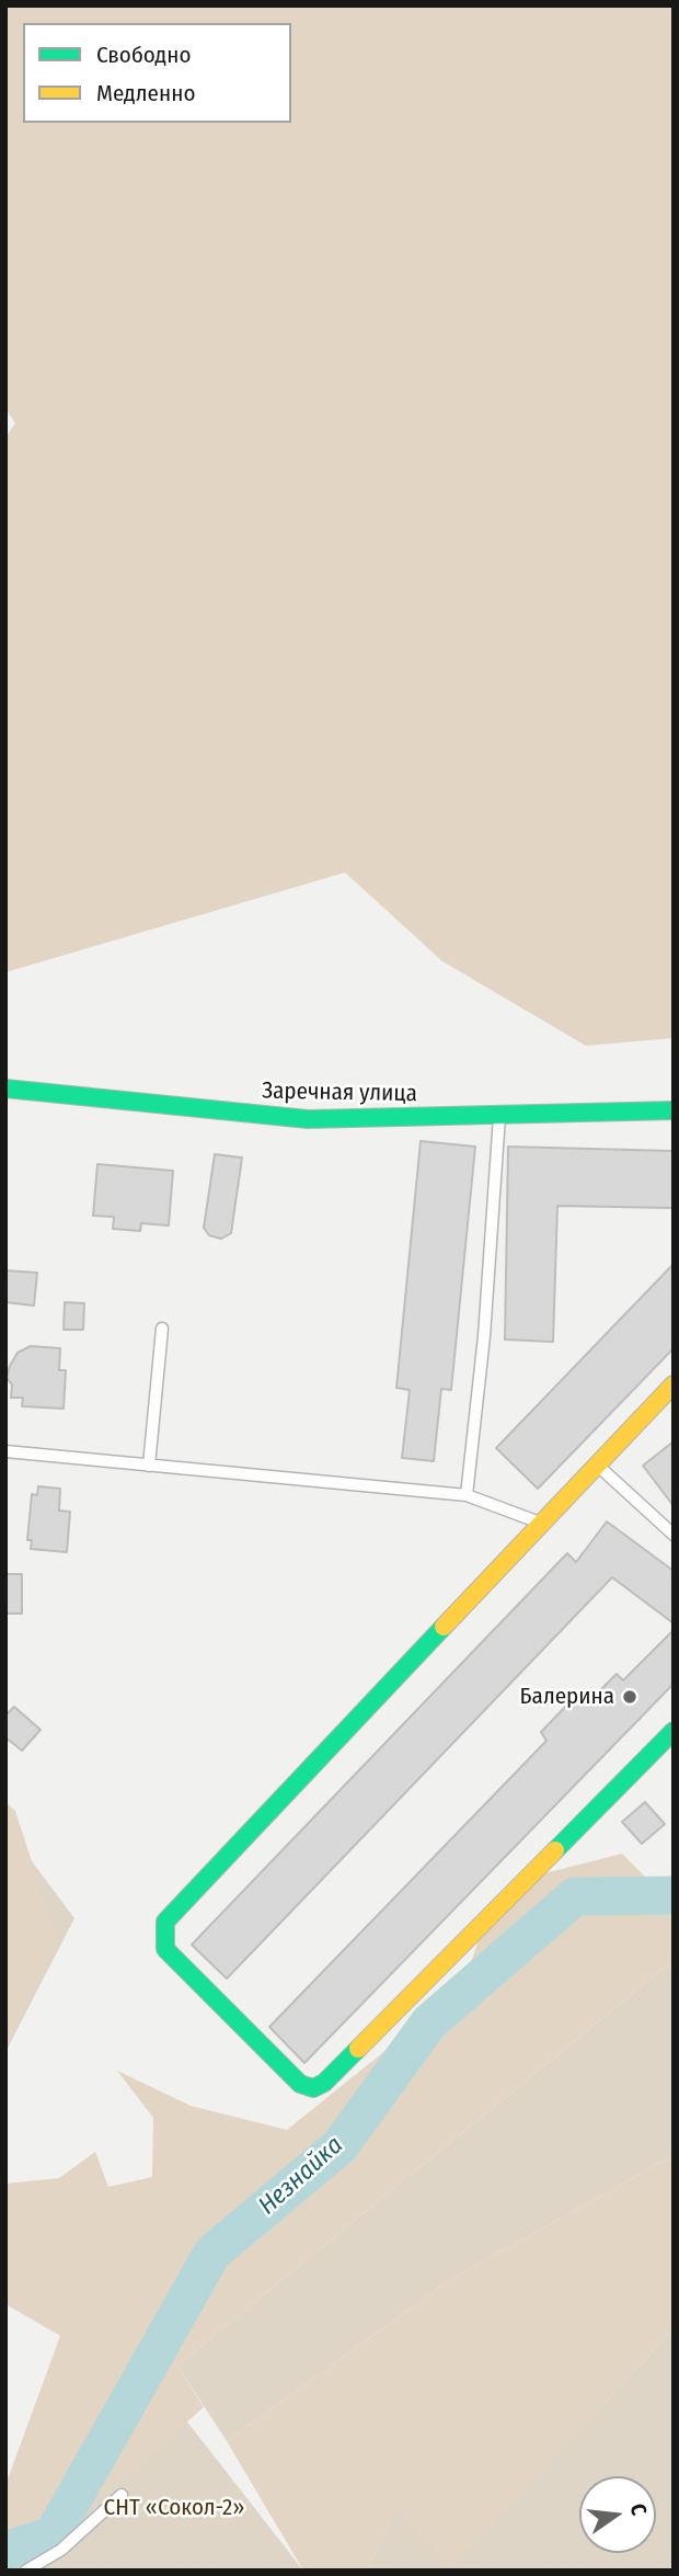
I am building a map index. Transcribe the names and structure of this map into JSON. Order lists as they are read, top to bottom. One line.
{"streets":{"street":["Заречная улица"]},"water":["Незнайка"],"parks":["СНТ «Сокол-2»"],"places":["Балерина"],"legend":["Свободно","Медленно"],"north":"right"}
